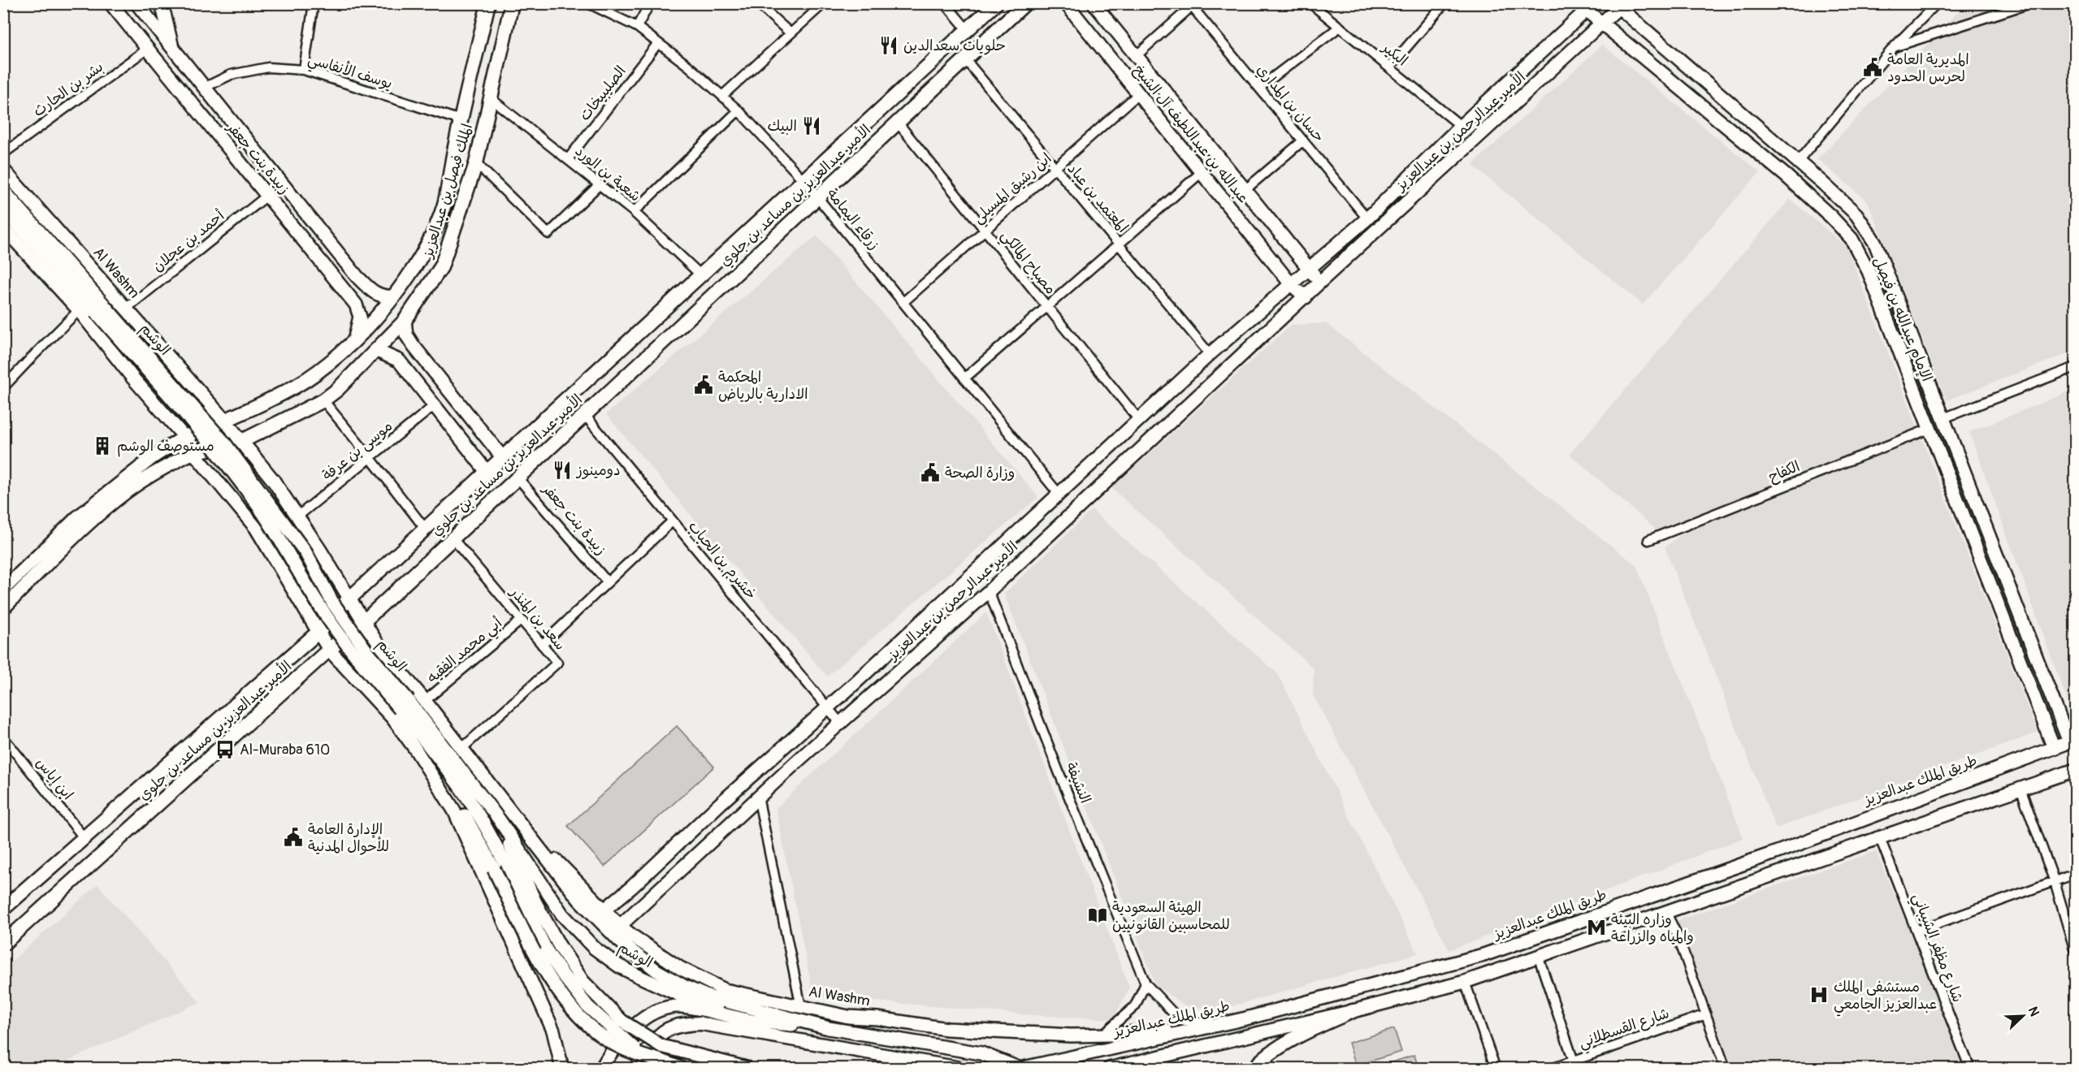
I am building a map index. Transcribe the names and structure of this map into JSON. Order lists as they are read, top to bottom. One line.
{"streets":{"main road":["الملك فيصل بن عبدالعزيز","الأمير عبدالعزيز بن مساعد بن جلوي","الوشم"],"street":["البكير","يوسف الأنفاسي","بشر بن الحارث","الصليبيخات","حسان بن المداري","الأمير عبدالرحمن بن عبدالعزيز","عبدالله بن عبداللطيف آل الشيخ","زبيدة بنت جعفر","شعبة بن الورد","ابن رشيق المسيلي","المعتمد بن عباد","زرقاء اليمامة","أحمد بن عجلان","مصباح المالكي","Al Washm","الإمام عبدالله بن فيصل","موسى بن عرفة","الكفاح","خشرم بن الحباب","سعد بن المنذر","أبي محمد الفقيه","ابن إياس","طريق الملك عبدالعزيز","النشيفة","شارع مظفر الشيباني","شارع القسطلاني"]},"crossings":[["البكير","الأمير عبدالرحمن بن عبدالعزيز"],["يوسف الأنفاسي","زبيدة بنت جعفر"],["يوسف الأنفاسي","الملك فيصل بن عبدالعزيز"],["بشر بن الحارث","زبيدة بنت جعفر"],["الصليبيخات","شعبة بن الورد"],["الصليبيخات","زرقاء اليمامة"],["حسان بن المداري","الأمير عبدالرحمن بن عبدالعزيز"],["الأمير عبدالرحمن بن عبدالعزيز","عبدالله بن عبداللطيف آل الشيخ"],["الأمير عبدالرحمن بن عبدالعزيز","المعتمد بن عباد"],["الأمير عبدالرحمن بن عبدالعزيز","زرقاء اليمامة"],["الأمير عبدالرحمن بن عبدالعزيز","مصباح المالكي"],["الأمير عبدالرحمن بن عبدالعزيز","Al Washm"],["الأمير عبدالرحمن بن عبدالعزيز","الإمام عبدالله بن فيصل"],["الأمير عبدالرحمن بن عبدالعزيز","خشرم بن الحباب"],["الأمير عبدالرحمن بن عبدالعزيز","النشيفة"],["عبدالله بن عبداللطيف آل الشيخ","ابن رشيق المسيلي"],["زبيدة بنت جعفر","الملك فيصل بن عبدالعزيز"],["زبيدة بنت جعفر","الأمير عبدالعزيز بن مساعد بن جلوي"],["زبيدة بنت جعفر","أحمد بن عجلان"],["شعبة بن الورد","الملك فيصل بن عبدالعزيز"],["شعبة بن الورد","الأمير عبدالعزيز بن مساعد بن جلوي"],["ابن رشيق المسيلي","المعتمد بن عباد"],["ابن رشيق المسيلي","زرقاء اليمامة"],["ابن رشيق المسيلي","مصباح المالكي"],["الأمير عبدالعزيز بن مساعد بن جلوي","المعتمد بن عباد"],["الأمير عبدالعزيز بن مساعد بن جلوي","زرقاء اليمامة"],["الأمير عبدالعزيز بن مساعد بن جلوي","مصباح المالكي"],["الأمير عبدالعزيز بن مساعد بن جلوي","الوشم"],["الأمير عبدالعزيز بن مساعد بن جلوي","خشرم بن الحباب"],["الأمير عبدالعزيز بن مساعد بن جلوي","سعد بن المنذر"],["الأمير عبدالعزيز بن مساعد بن جلوي","ابن إياس"],["أحمد بن عجلان","Al Washm"],["Al Washm","الوشم"],["Al Washm","طريق الملك عبدالعزيز"],["Al Washm","النشيفة"],["الإمام عبدالله بن فيصل","الكفاح"],["الإمام عبدالله بن فيصل","طريق الملك عبدالعزيز"],["الوشم","موسى بن عرفة"],["الوشم","سعد بن المنذر"],["الوشم","أبي محمد الفقيه"],["سعد بن المنذر","أبي محمد الفقيه"],["طريق الملك عبدالعزيز","النشيفة"]],"places":{"restaurant":["حلويات سعدالدين","البيك","دومينوز"],"public building":["المديرية العامة لحرس الحدود","المحكمة الادارية بالرياض","وزارة الصحة","الإدارة العامة للأحوال المدنية"],"building":["مستوصف الوشم"],"bus stop":["Al-Muraba 610"],"library":["الهيئة السعودية للمحاسبين القانونيين"],"metro station":["وزاره البيئة والمياه والزراعة"],"hospital":["مستشفى الملك عبدالعزيز الجامعي"]},"north":"top right"}
